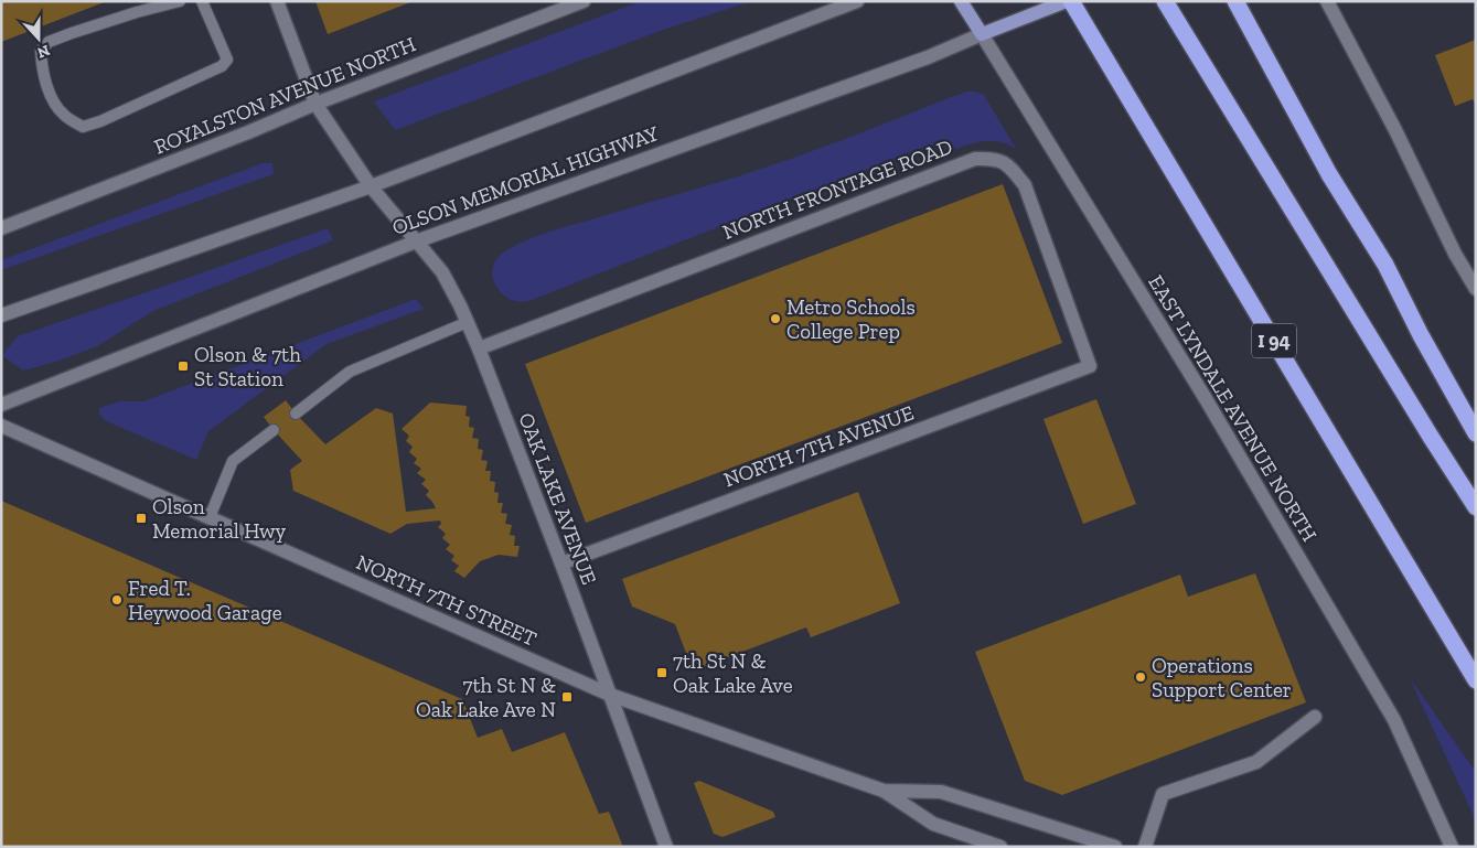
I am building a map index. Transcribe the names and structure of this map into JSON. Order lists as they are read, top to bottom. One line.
{"streets":{"highway":["I 94"],"main road":["ROYALSTON AVENUE NORTH","OLSON MEMORIAL HIGHWAY","NORTH FRONTAGE ROAD","EAST LYNDALE AVENUE NORTH","NORTH 7TH AVENUE","OAK LAKE AVENUE","NORTH 7TH STREET"]},"crossings":[["ROYALSTON AVENUE NORTH","OAK LAKE AVENUE"],["OLSON MEMORIAL HIGHWAY","EAST LYNDALE AVENUE NORTH"],["OLSON MEMORIAL HIGHWAY","OAK LAKE AVENUE"],["NORTH FRONTAGE ROAD","NORTH 7TH AVENUE"],["NORTH FRONTAGE ROAD","OAK LAKE AVENUE"],["NORTH 7TH AVENUE","OAK LAKE AVENUE"],["OAK LAKE AVENUE","NORTH 7TH STREET"]],"places":{"other":["Metro Schools College Prep","Fred T. Heywood Garage","Operations Support Center"],"transit":["Olson & 7th St Station","Olson Memorial Hwy","7th St N & Oak Lake Ave","7th St N & Oak Lake Ave N"]},"north":"bottom"}
